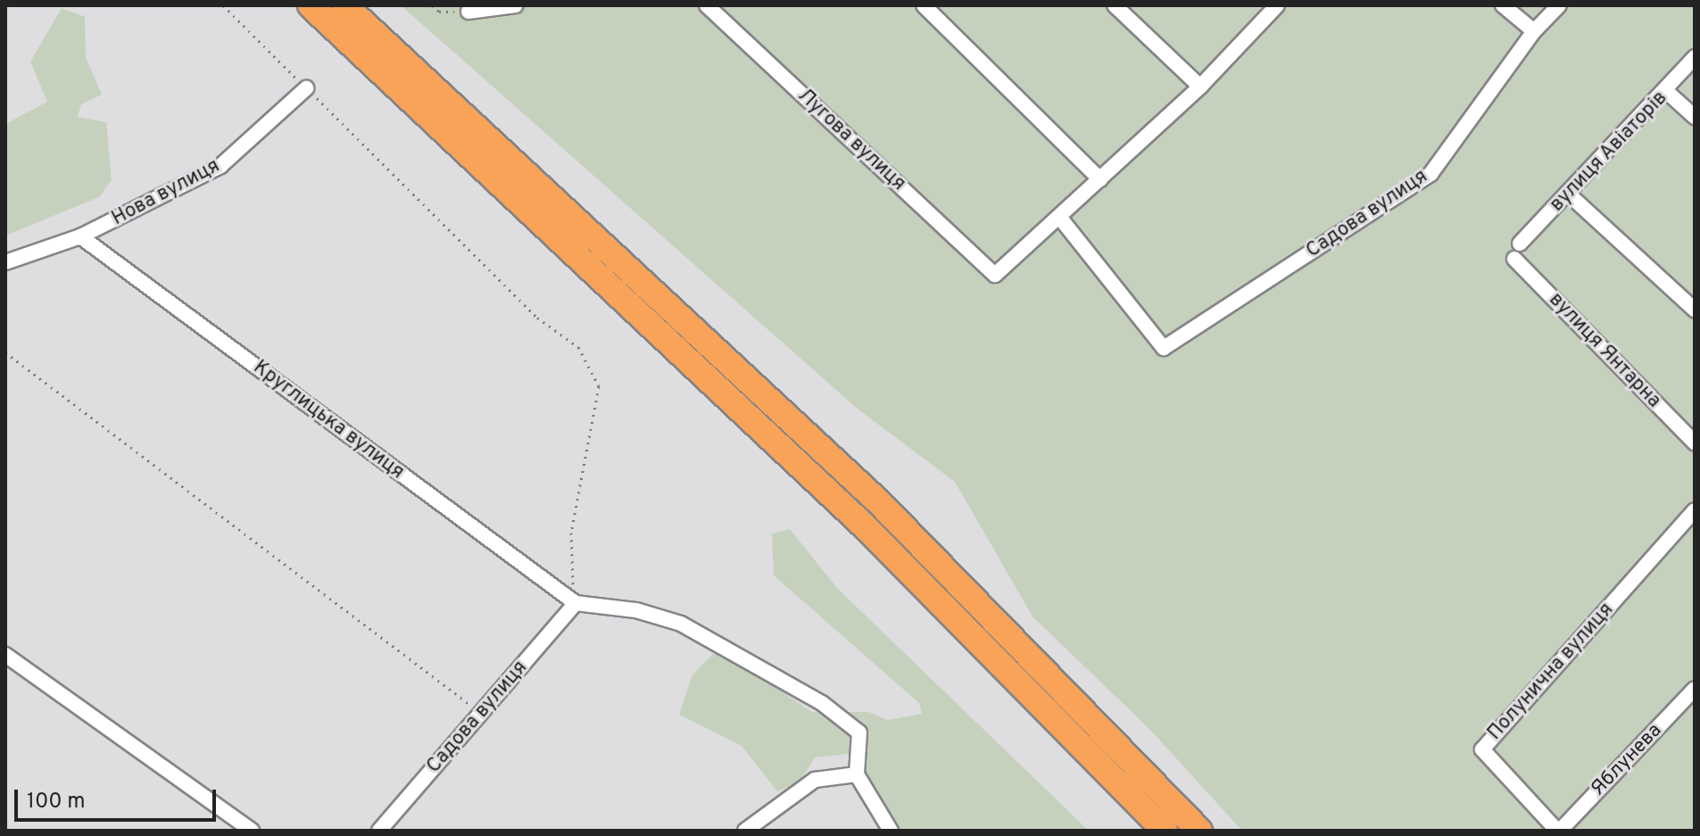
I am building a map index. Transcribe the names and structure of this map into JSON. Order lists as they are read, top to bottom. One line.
{"streets":{"street":["Лугова вулиця","вулиця Авіаторів","Нова вулиця","Садова вулиця","вулиця Янтарна","Круглицька вулиця","Полунична вулиця","Яблунева"]},"crossings":[["Лугова вулиця","Садова вулиця"],["Нова вулиця","Круглицька вулиця"],["Садова вулиця","Круглицька вулиця"],["Полунична вулиця","Яблунева"]],"scale_bar":"100 m"}
